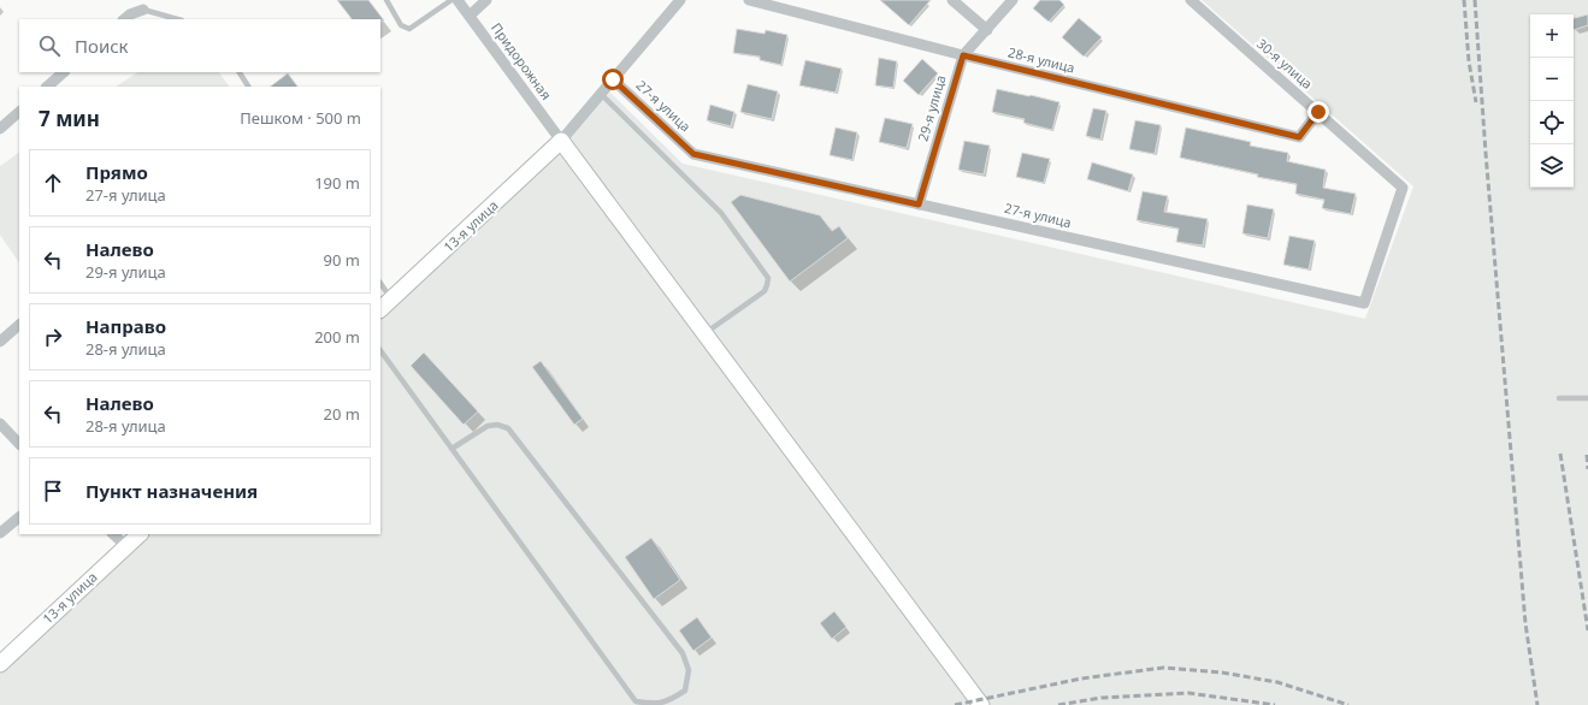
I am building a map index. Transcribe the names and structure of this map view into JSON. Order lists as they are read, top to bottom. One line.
{"streets":{"street":["28-я улица","Придорожная","30-я улица","27-я улица","29-я улица","13-я улица"]},"crossings":[["28-я улица","30-я улица"],["28-я улица","29-я улица"],["Придорожная","13-я улица"],["30-я улица","27-я улица"],["27-я улица","29-я улица"]],"page":{"map_buttons":["+","−"],"search":"Поиск","heading":["7 мин","Пешком · 500 m"],"list":[["Прямо","27-я улица","190 m"],["Налево","29-я улица","90 m"],["Направо","28-я улица","200 m"],["Налево","28-я улица","20 m"],"Пункт назначения"]}}
